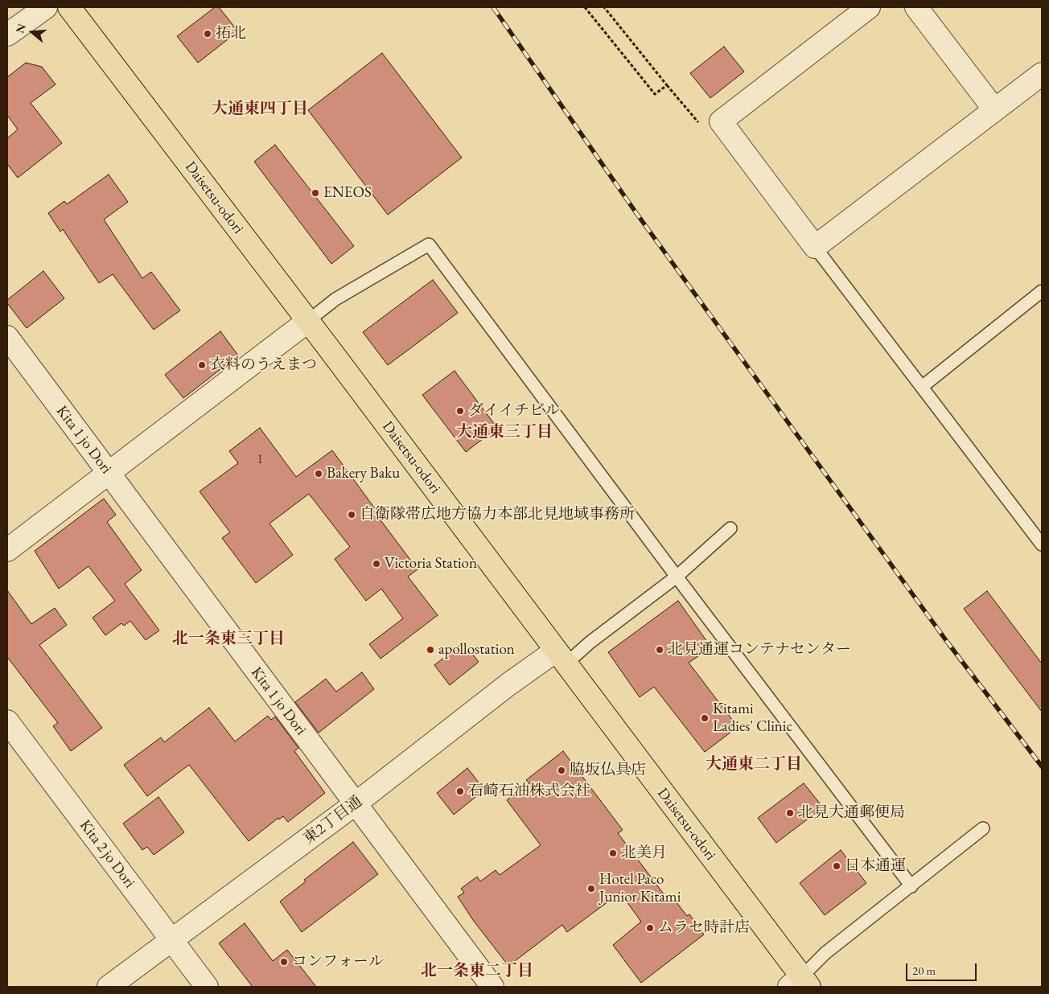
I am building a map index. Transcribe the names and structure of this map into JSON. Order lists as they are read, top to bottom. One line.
{"streets":{"highway":["Daisetsu-odori"],"street":["Kita 1 jo Dori","東2丁目通","Kita 2 jo Dori"]},"crossings":[["Daisetsu-odori","東2丁目通"],["Kita 1 jo Dori","東2丁目通"],["東2丁目通","Kita 2 jo Dori"]],"districts":["大通東四丁目","大通東三丁目","北一条東三丁目","大通東二丁目","北一条東二丁目"],"places":["拓北","ENEOS","衣料のうえまつ","ダイイチビル","Bakery Baku","自衛隊帯広地方協力本部北見地域事務所","Victoria Station","apollostation","北見通運コンテナセンター","Kitami Ladies' Clinic","脇坂仏具店","石崎石油株式会社","北見大通郵便局","北美月","日本通運","Hotel Paco Junior Kitami","ムラセ時計店","コンフォール"],"house_numbers":["1"],"scale_bar":"20 m","north":"left"}
